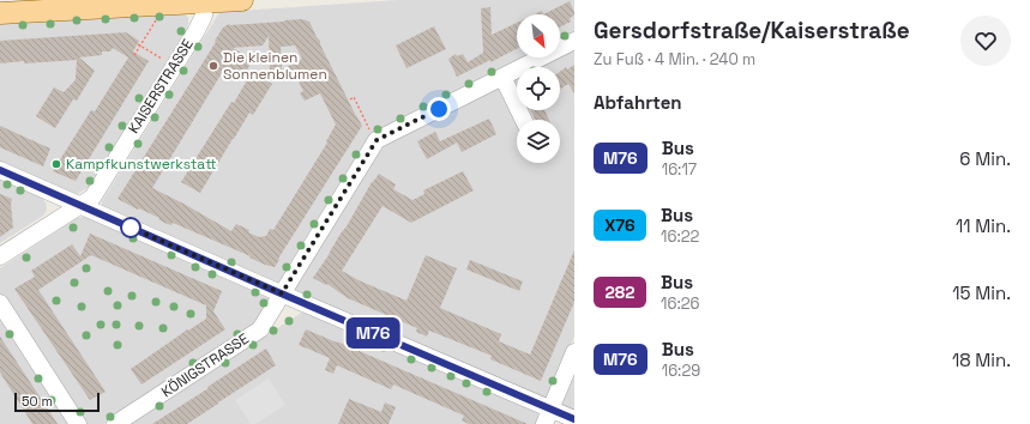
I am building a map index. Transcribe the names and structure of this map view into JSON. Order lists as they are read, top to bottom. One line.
{"streets":{"street":["KAISERSTRASSE","KÖNIGSTRASSE"]},"places":["Die kleinen Sonnenblumen","Kampfkunstwerkstatt"],"lines":["bus line M76"],"scale_bar":"50 m","north":"bottom right","page":{"on_map":"M76","heading":[["Gersdorfstraße/Kaiserstraße","Zu Fuß · 4 Min. · 240 m"],"Abfahrten"],"list":[{"mark":"M76","name":"Bus","note":"16:17","value":"6 Min."},{"mark":"X76","name":"Bus","note":"16:22","value":"11 Min."},{"mark":"282","name":"Bus","note":"16:26","value":"15 Min."},{"mark":"M76","name":"Bus","note":"16:29","value":"18 Min."}],"scale":"50 m"}}
